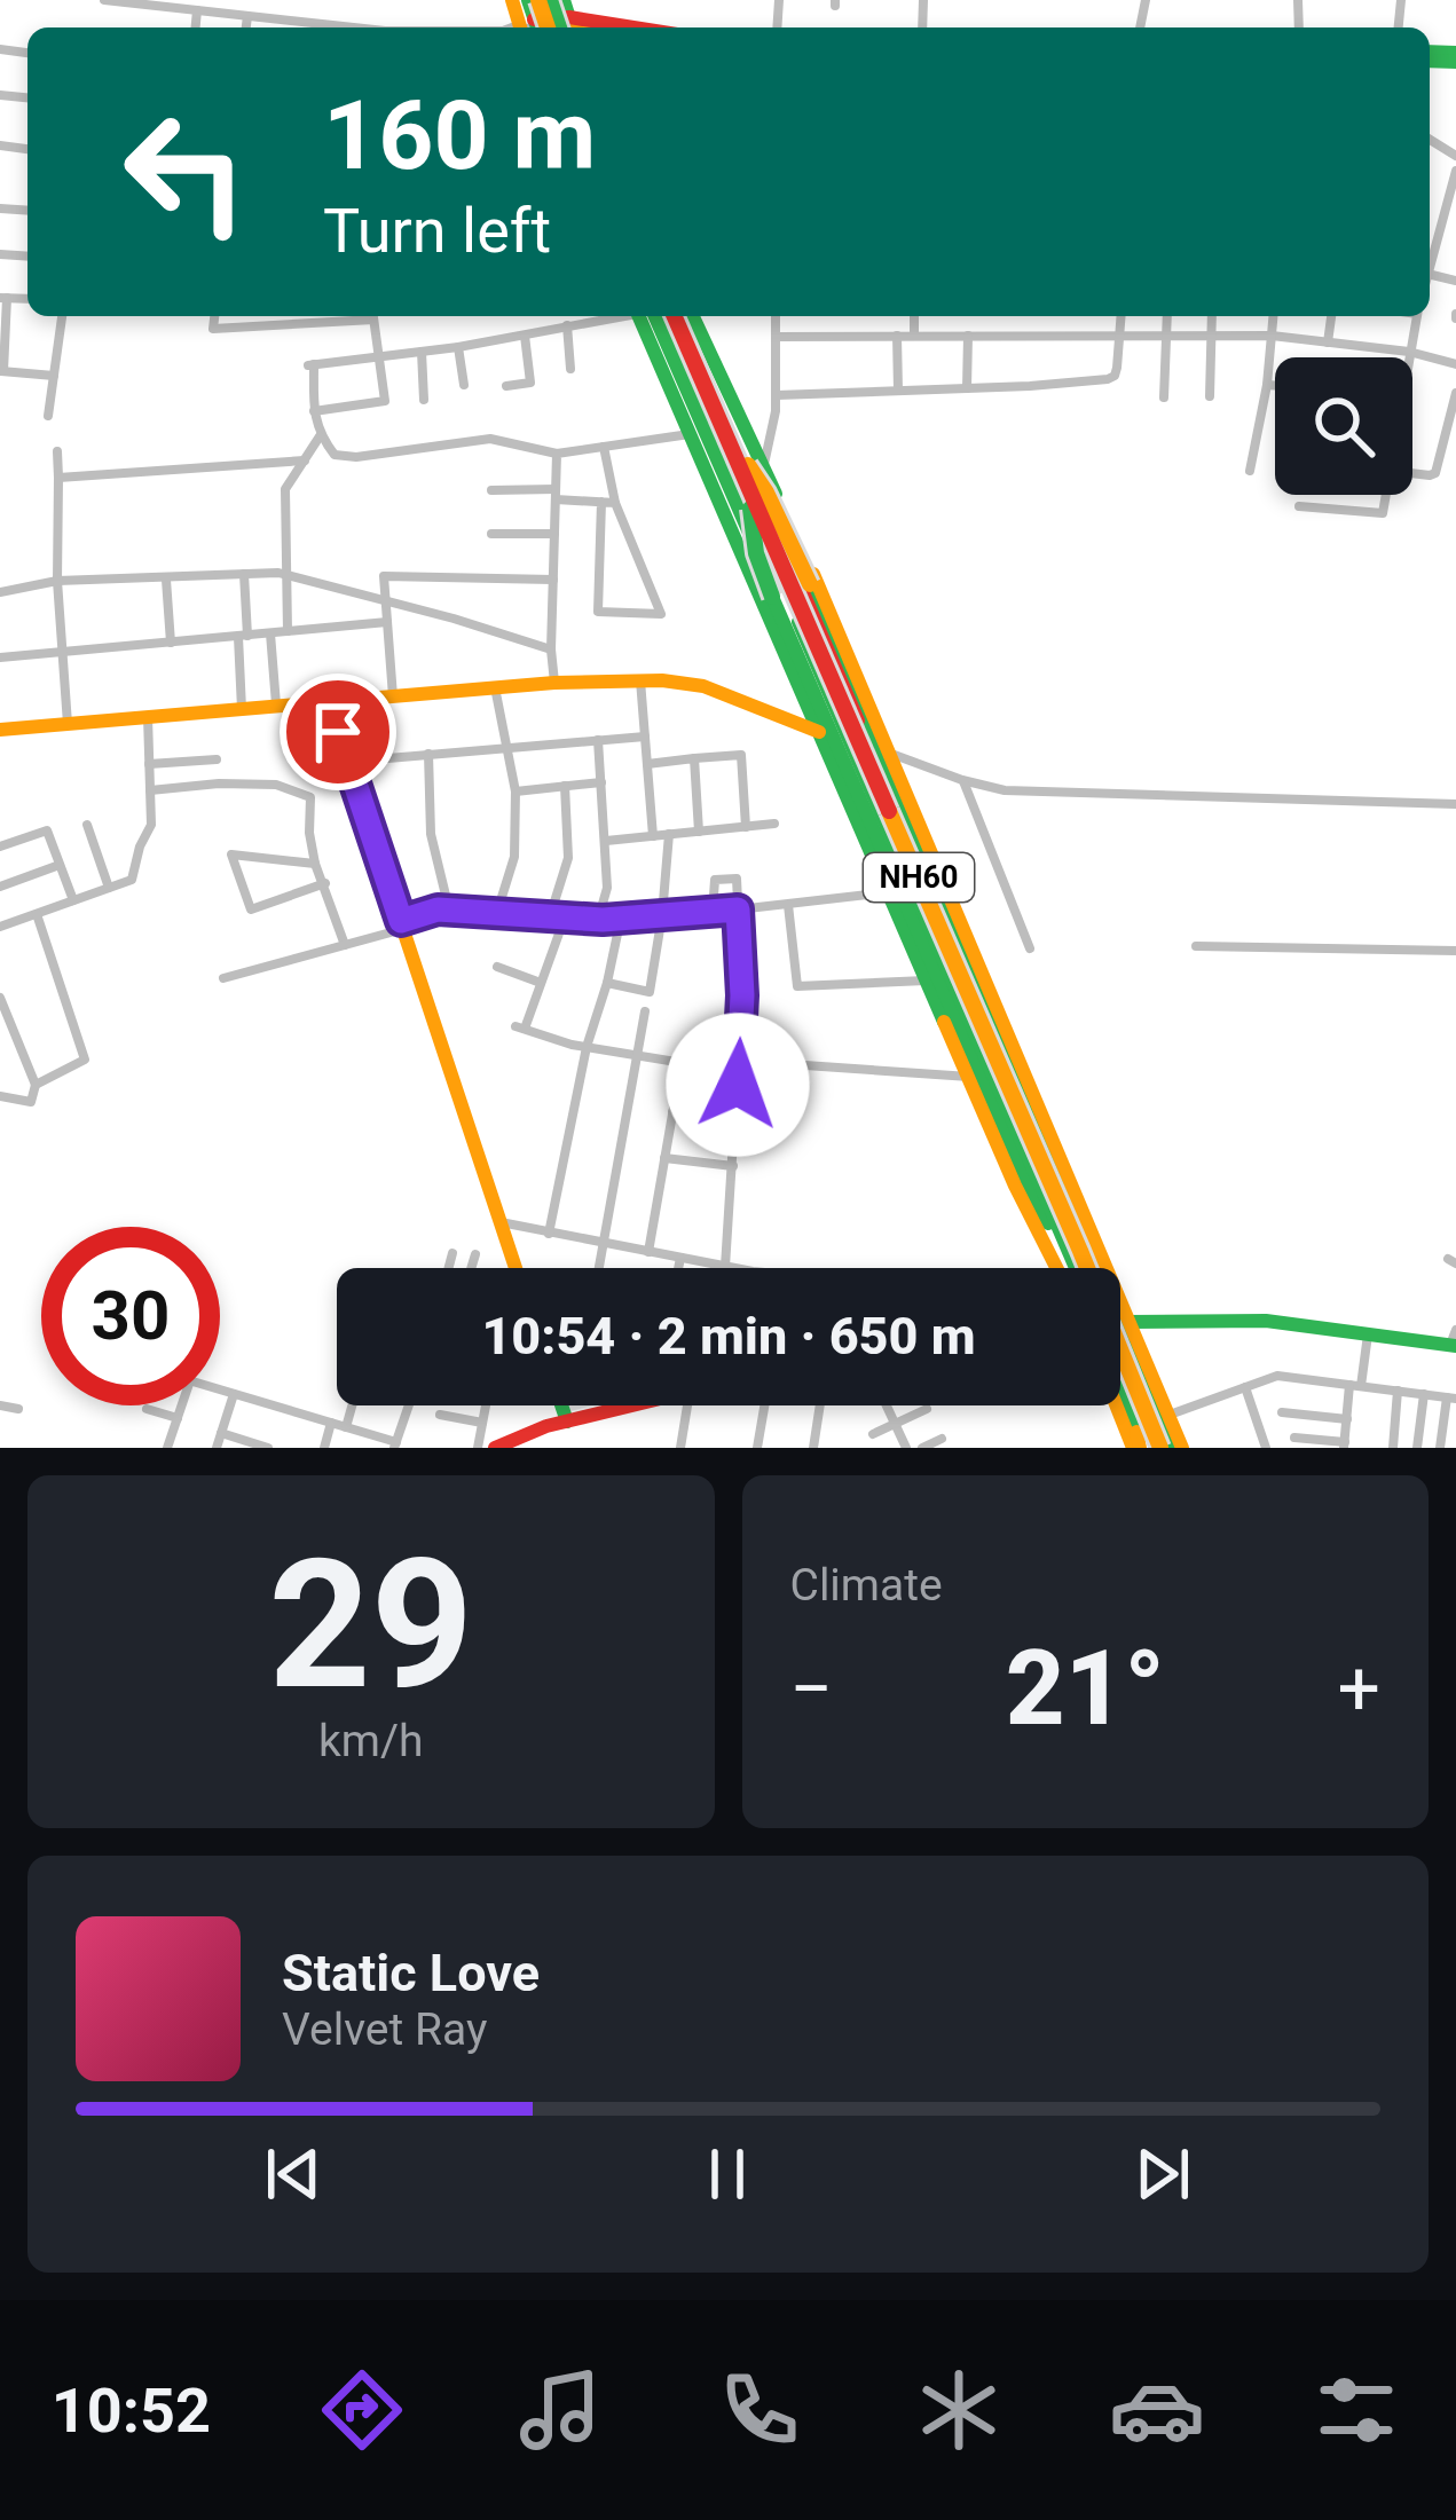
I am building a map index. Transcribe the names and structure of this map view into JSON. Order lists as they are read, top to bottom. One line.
{"streets":{"main road":["NH60"]},"page":{"turn":["160 m","Turn left"],"limit":"30","trip":"10:54 · 2 min · 650 m","tile":[["29","km/h"],"Climate"],"heat":["−","21°","+"],"song":["Static Love","Velvet Ray"],"tabs":"10:52"}}
